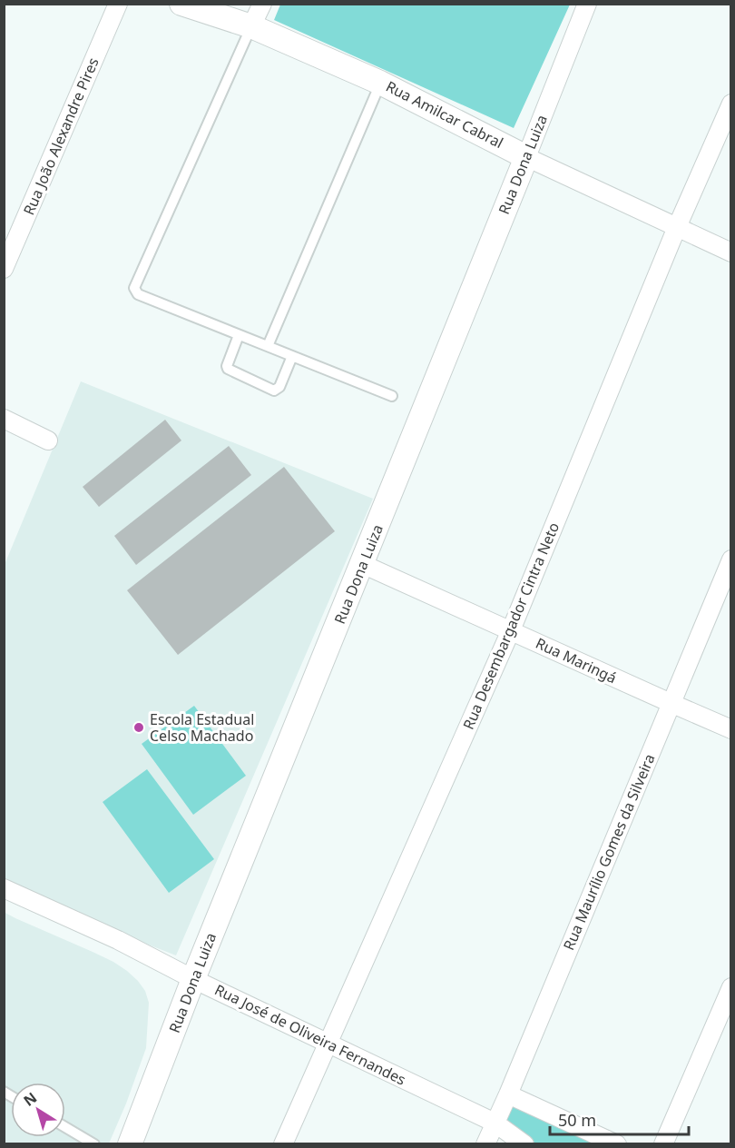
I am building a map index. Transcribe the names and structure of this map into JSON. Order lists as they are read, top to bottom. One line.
{"streets":{"street":["Rua Amilcar Cabral","Rua João Alexandre Pires","Rua Dona Luiza","Rua Desembargador Cintra Neto","Rua Maringá","Rua Maurílio Gomes da Silveira","Rua José de Oliveira Fernandes"]},"crossings":[["Rua Amilcar Cabral","Rua Dona Luiza"],["Rua Amilcar Cabral","Rua Desembargador Cintra Neto"],["Rua Dona Luiza","Rua Maringá"],["Rua Dona Luiza","Rua José de Oliveira Fernandes"],["Rua Desembargador Cintra Neto","Rua Maringá"],["Rua Desembargador Cintra Neto","Rua José de Oliveira Fernandes"],["Rua Maringá","Rua Maurílio Gomes da Silveira"],["Rua Maurílio Gomes da Silveira","Rua José de Oliveira Fernandes"]],"places":["Escola Estadual Celso Machado"],"scale_bar":"50 m","north":"top left"}
